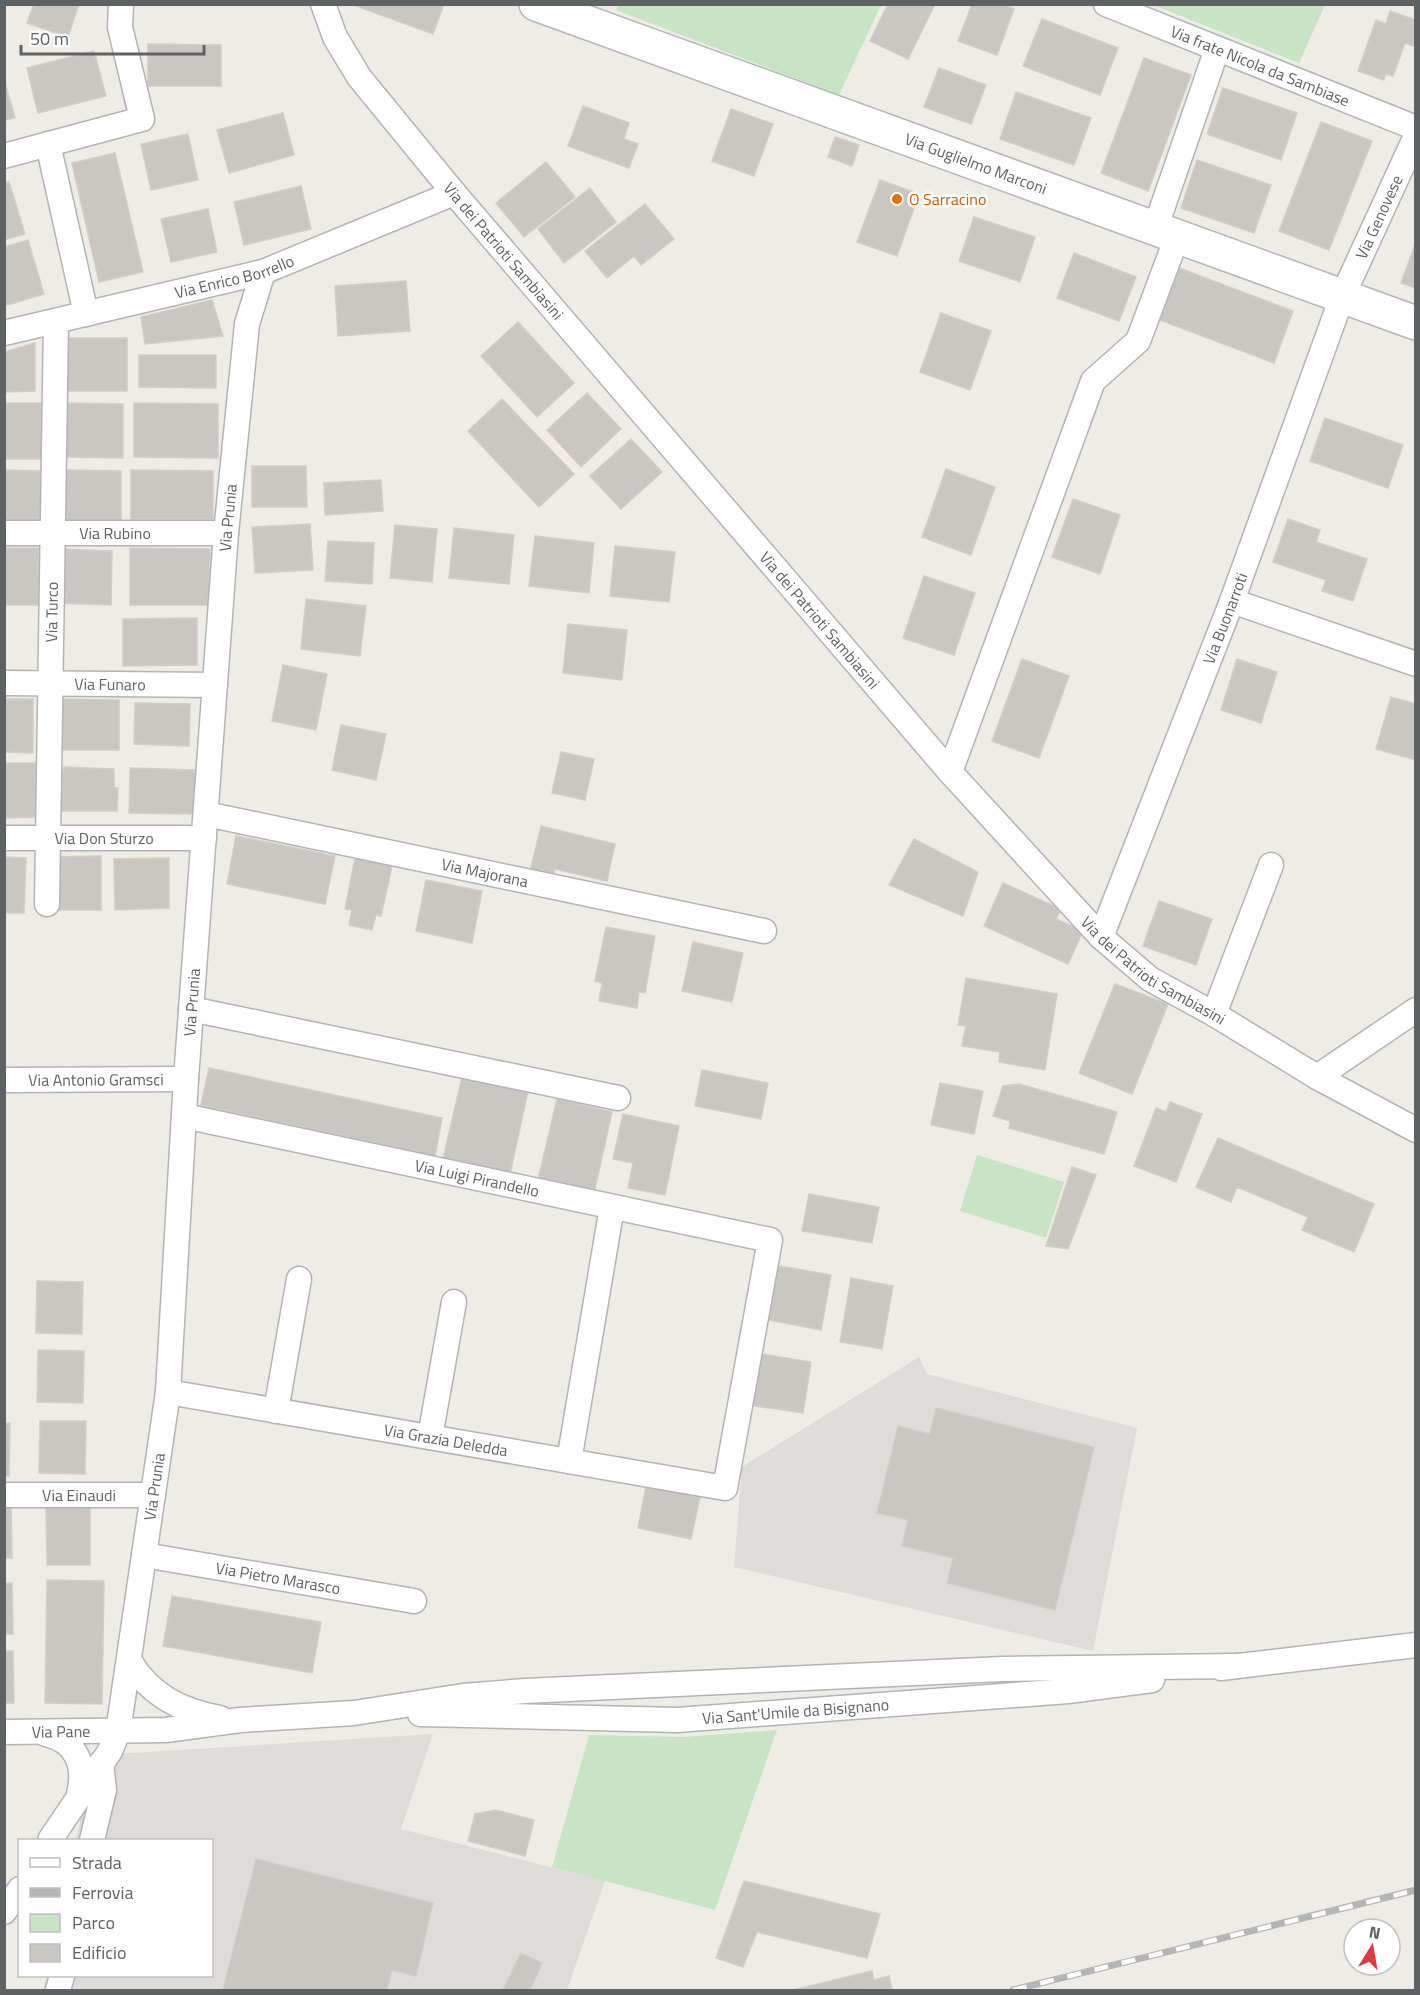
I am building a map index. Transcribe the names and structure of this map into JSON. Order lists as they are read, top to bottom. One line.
{"streets":{"main road":["Via Guglielmo Marconi"],"street":["Via frate Nicola da Sambiase","Via Genovese","Via dei Patrioti Sambiasini","Via Enrico Borrello","Via Prunia","Via Rubino","Via Turco","Via Buonarroti","Via Funaro","Via Don Sturzo","Via Majorana","Via Antonio Gramsci","Via Luigi Pirandello","Via Grazia Deledda","Via Einaudi","Via Pietro Marasco","Via Sant'Umile da Bisignano","Via Pane"]},"crossings":[["Via Guglielmo Marconi","Via Genovese"],["Via Guglielmo Marconi","Via Buonarroti"],["Via Genovese","Via Buonarroti"],["Via dei Patrioti Sambiasini","Via Enrico Borrello"],["Via dei Patrioti Sambiasini","Via Buonarroti"],["Via Enrico Borrello","Via Prunia"],["Via Enrico Borrello","Via Turco"],["Via Prunia","Via Rubino"],["Via Prunia","Via Funaro"],["Via Prunia","Via Don Sturzo"],["Via Prunia","Via Majorana"],["Via Prunia","Via Antonio Gramsci"],["Via Prunia","Via Luigi Pirandello"],["Via Prunia","Via Grazia Deledda"],["Via Prunia","Via Einaudi"],["Via Prunia","Via Pietro Marasco"],["Via Prunia","Via Pane"],["Via Rubino","Via Turco"],["Via Turco","Via Funaro"],["Via Turco","Via Don Sturzo"],["Via Luigi Pirandello","Via Grazia Deledda"],["Via Sant'Umile da Bisignano","Via Pane"]],"places":["O Sarracino"],"legend":["Strada","Ferrovia","Parco","Edificio"],"scale_bar":"50 m","north":"top"}
